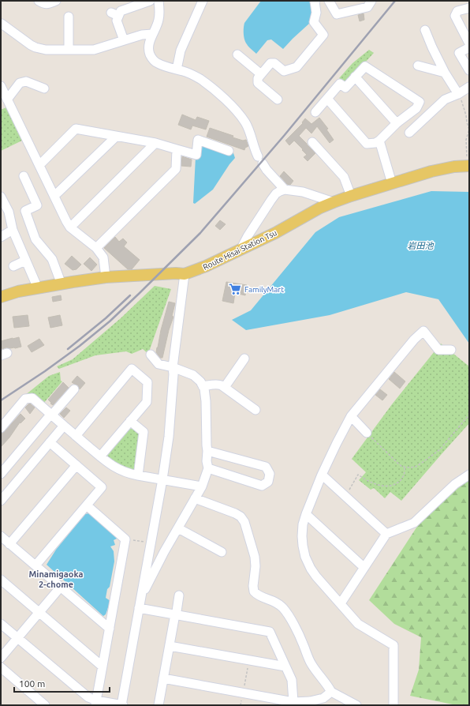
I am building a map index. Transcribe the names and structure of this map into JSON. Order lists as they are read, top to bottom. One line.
{"streets":{"main road":["Route Hisai Station Tsu"]},"districts":["Minamigaoka 2-chome"],"water":["岩田池"],"places":{"supermarket":["FamilyMart"]},"scale_bar":"100 m"}
